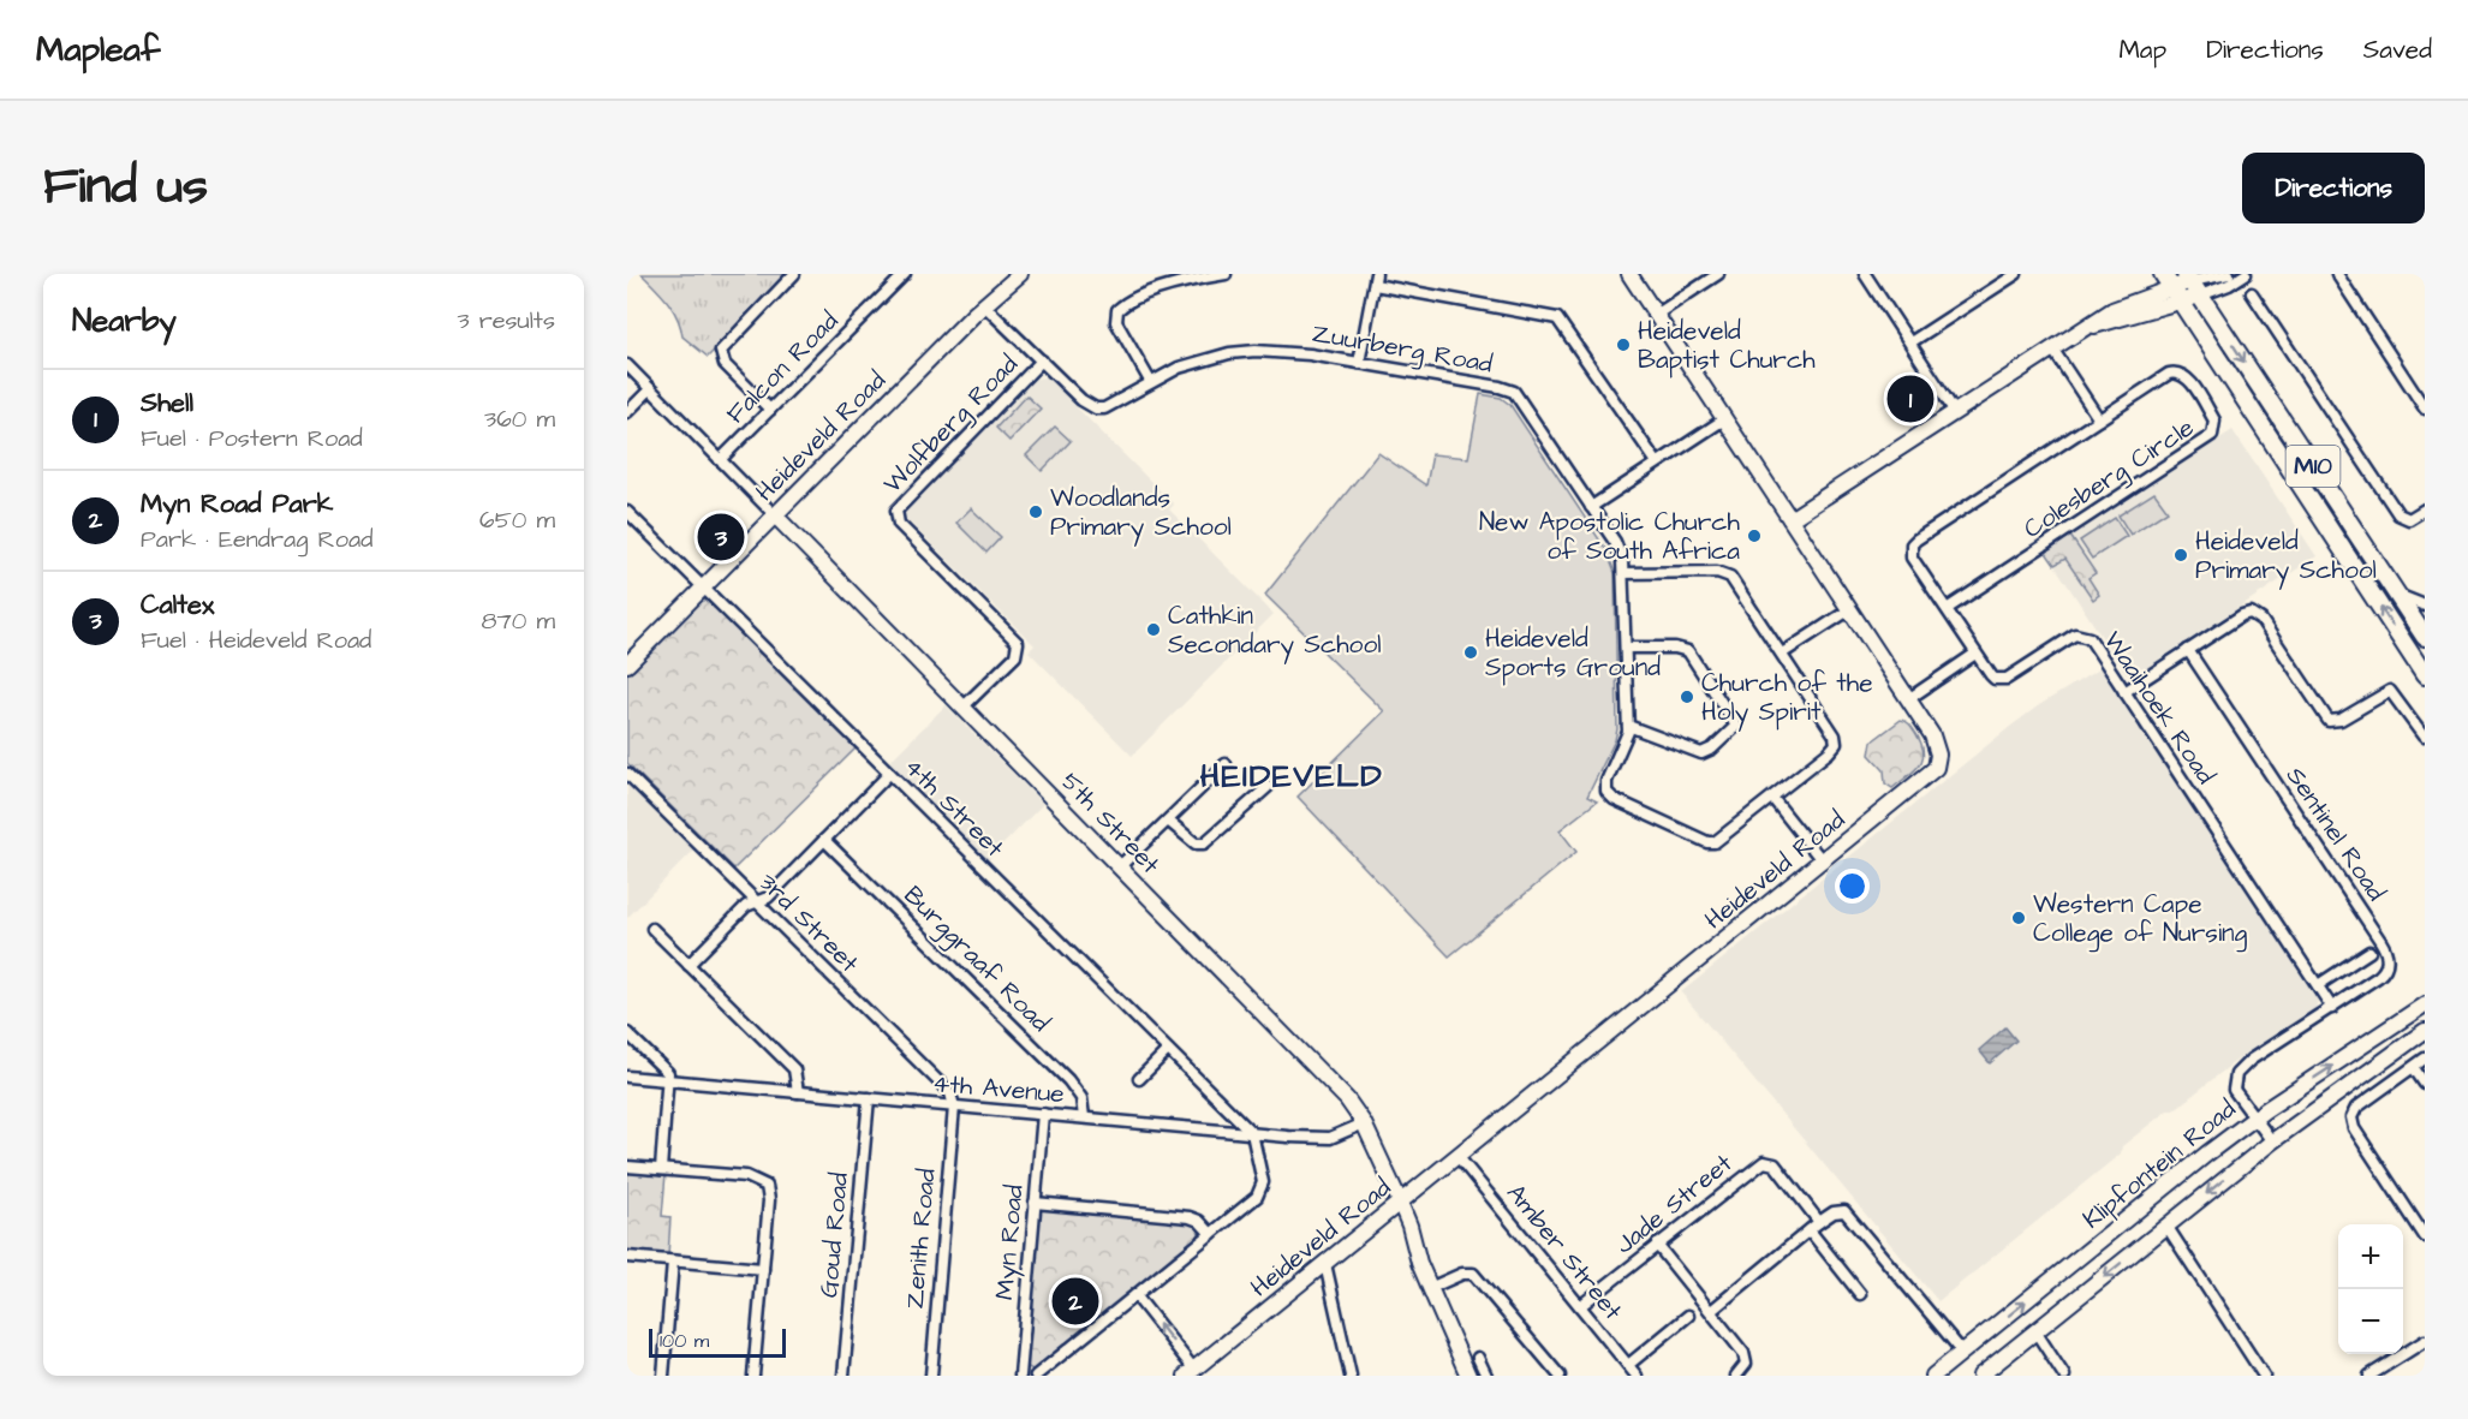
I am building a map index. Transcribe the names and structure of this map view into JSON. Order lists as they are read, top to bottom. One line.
{"streets":{"main road":["M10"],"street":["Zuurberg Road","Falcon Road","Wolfberg Road","Heideveld Road","Colesberg Circle","Waaihoek Road","4th Street","5th Street","Sentinel Road","3rd Street","Burggraaf Road","4th Avenue","Klipfontein Road","Jade Street","Goud Road","Zenith Road","Myn Road","Amber Street"]},"crossings":[["Zuurberg Road","Wolfberg Road"],["Zuurberg Road","Heideveld Road"],["Falcon Road","5th Street"],["Wolfberg Road","5th Street"],["Heideveld Road","4th Street"],["Heideveld Road","5th Street"],["Heideveld Road","Amber Street"],["Colesberg Circle","Waaihoek Road"],["Waaihoek Road","Sentinel Road"],["4th Street","4th Avenue"],["5th Street","4th Avenue"],["Sentinel Road","Klipfontein Road"],["3rd Street","4th Avenue"],["3rd Street","Zenith Road"],["Burggraaf Road","4th Avenue"],["4th Avenue","Goud Road"],["4th Avenue","Zenith Road"],["4th Avenue","Myn Road"],["Jade Street","Amber Street"]],"districts":["HEIDEVELD"],"places":["Heideveld Baptist Church","Woodlands Primary School","New Apostolic Church of South Africa","Heideveld Primary School","Cathkin Secondary School","Heideveld Sports Ground","Church of the Holy Spirit","Western Cape College of Nursing"],"scale_bar":"100 m","page":{"header":"Mapleaf","nav":["Map","Directions","Saved"],"title":"Find us","buttons":"Directions","heading":["Nearby","3 results"],"list":[{"mark":"1","name":"Shell","note":"Fuel · Postern Road","value":"360 m"},{"mark":"2","name":"Myn Road Park","note":"Park · Eendrag Road","value":"650 m"},{"mark":"3","name":"Caltex","note":"Fuel · Heideveld Road","value":"870 m"}],"pins":["1","3","2"],"map_buttons":["+","−"],"scale":"100 m"}}
